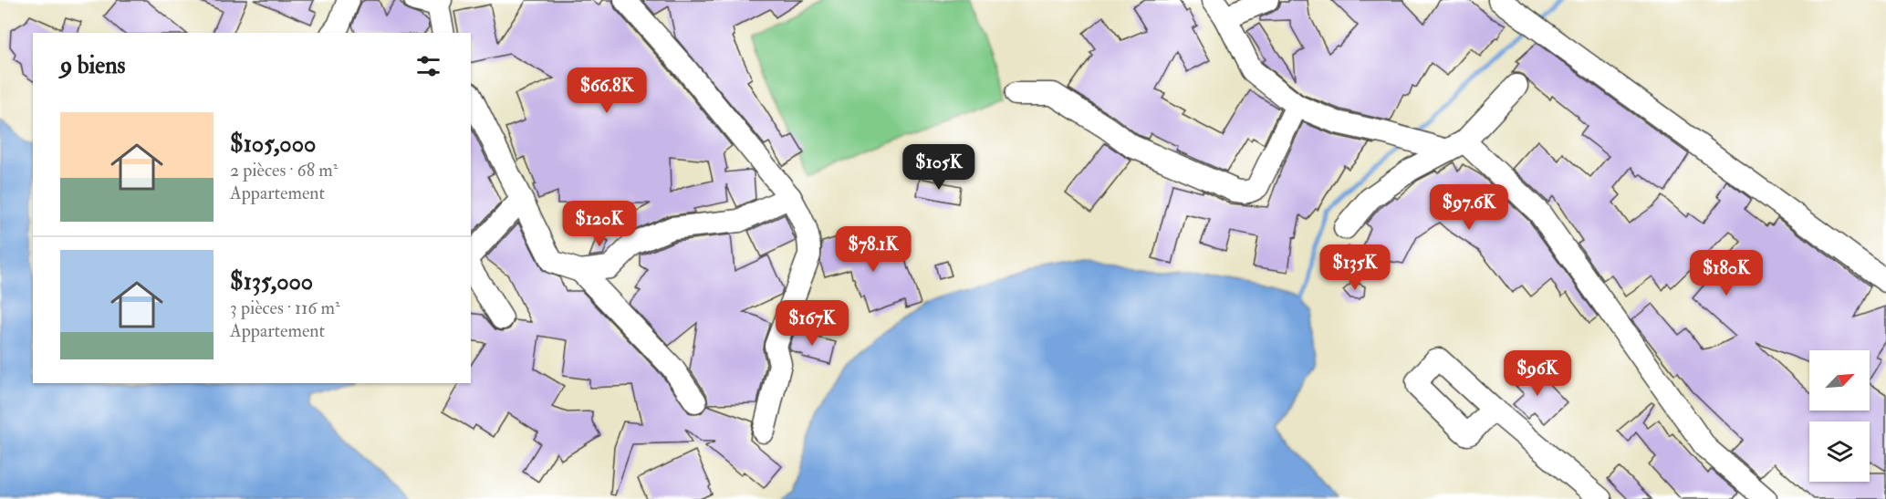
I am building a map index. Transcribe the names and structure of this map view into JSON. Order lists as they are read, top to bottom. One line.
{"north":"top right","page":{"heading":"9 biens","price":["$66.8K","$105K","$97.6K","$120K","$78.1K","$135K","$180K","$167K","$96K"],"list":[{"name":"$105,000","note":"2 pièces · 68 m² · Appartement"},{"name":"$135,000","note":"3 pièces · 116 m² · Appartement"}]}}
